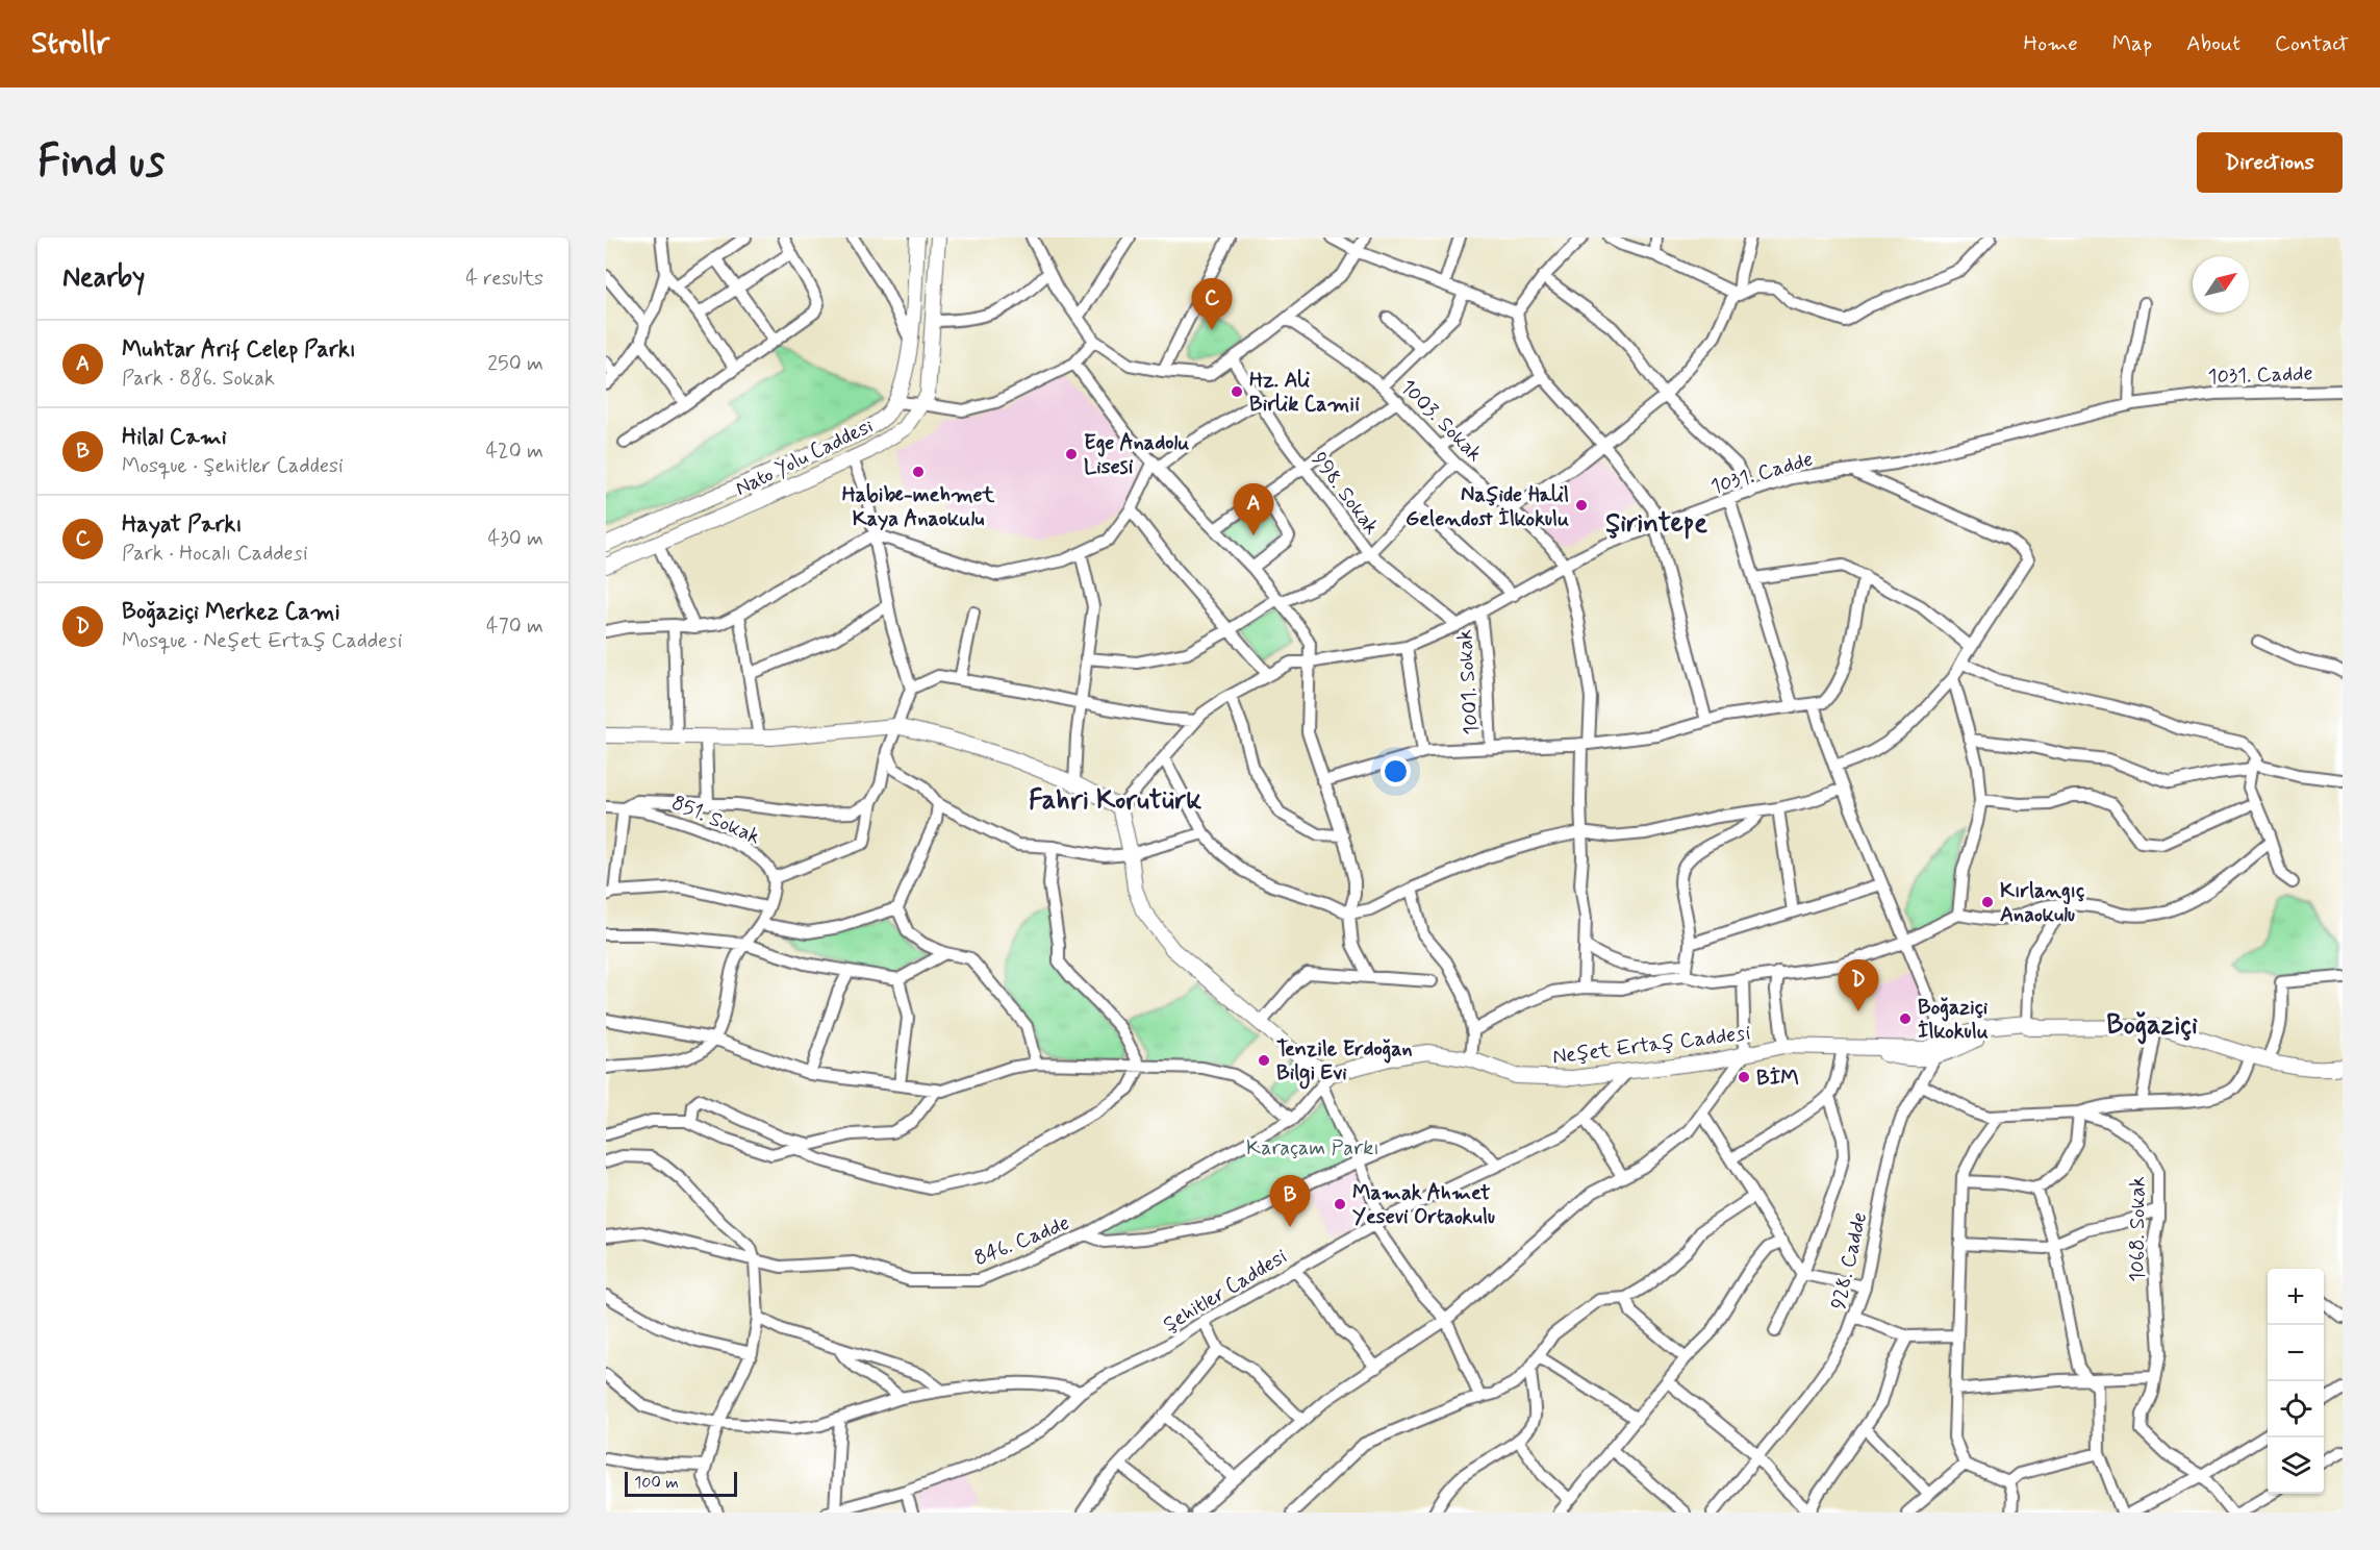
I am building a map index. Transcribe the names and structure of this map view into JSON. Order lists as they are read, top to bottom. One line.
{"streets":{"main road":["Nato Yolu Caddesi","Neşet Ertaş Caddesi"],"street":["1031. Cadde","1003. Sokak","998. Sokak","1001. Sokak","851. Sokak","1068. Sokak","846. Cadde","928. Cadde","Şehitler Caddesi"]},"crossings":[["1031. Cadde","1003. Sokak"],["1031. Cadde","998. Sokak"],["1031. Cadde","1001. Sokak"],["Neşet Ertaş Caddesi","846. Cadde"],["Neşet Ertaş Caddesi","928. Cadde"],["Neşet Ertaş Caddesi","Şehitler Caddesi"],["1068. Sokak","928. Cadde"]],"districts":["Şirintepe","Fahri Korutürk","Boğaziçi"],"parks":["Karaçam Parkı"],"places":["Hz. Ali Birlik Camii","Ege Anadolu Lisesi","Habibe-mehmet Kaya Anaokulu","Naşide Halil Gelendost İlkokulu","Kırlangıç Anaokulu","Boğaziçi İlkokulu","Tenzile Erdoğan Bilgi Evi","BİM","Mamak Ahmet Yesevi Ortaokulu"],"scale_bar":"100 m","north":"top right","page":{"header":"Strollr","nav":["Home","Map","About","Contact"],"buttons":"Directions","title":"Find us","heading":["Nearby","4 results"],"pins":["C","A","D","B"],"list":[{"mark":"A","name":"Muhtar Arif Celep Parkı","note":"Park · 886. Sokak","value":"250 m"},{"mark":"B","name":"Hilal Cami","note":"Mosque · Şehitler Caddesi","value":"420 m"},{"mark":"C","name":"Hayat Parkı","note":"Park · Hocalı Caddesi","value":"430 m"},{"mark":"D","name":"Boğaziçi Merkez Cami","note":"Mosque · Neşet Ertaş Caddesi","value":"470 m"}],"map_buttons":["+","−"],"scale":"100 m"}}
